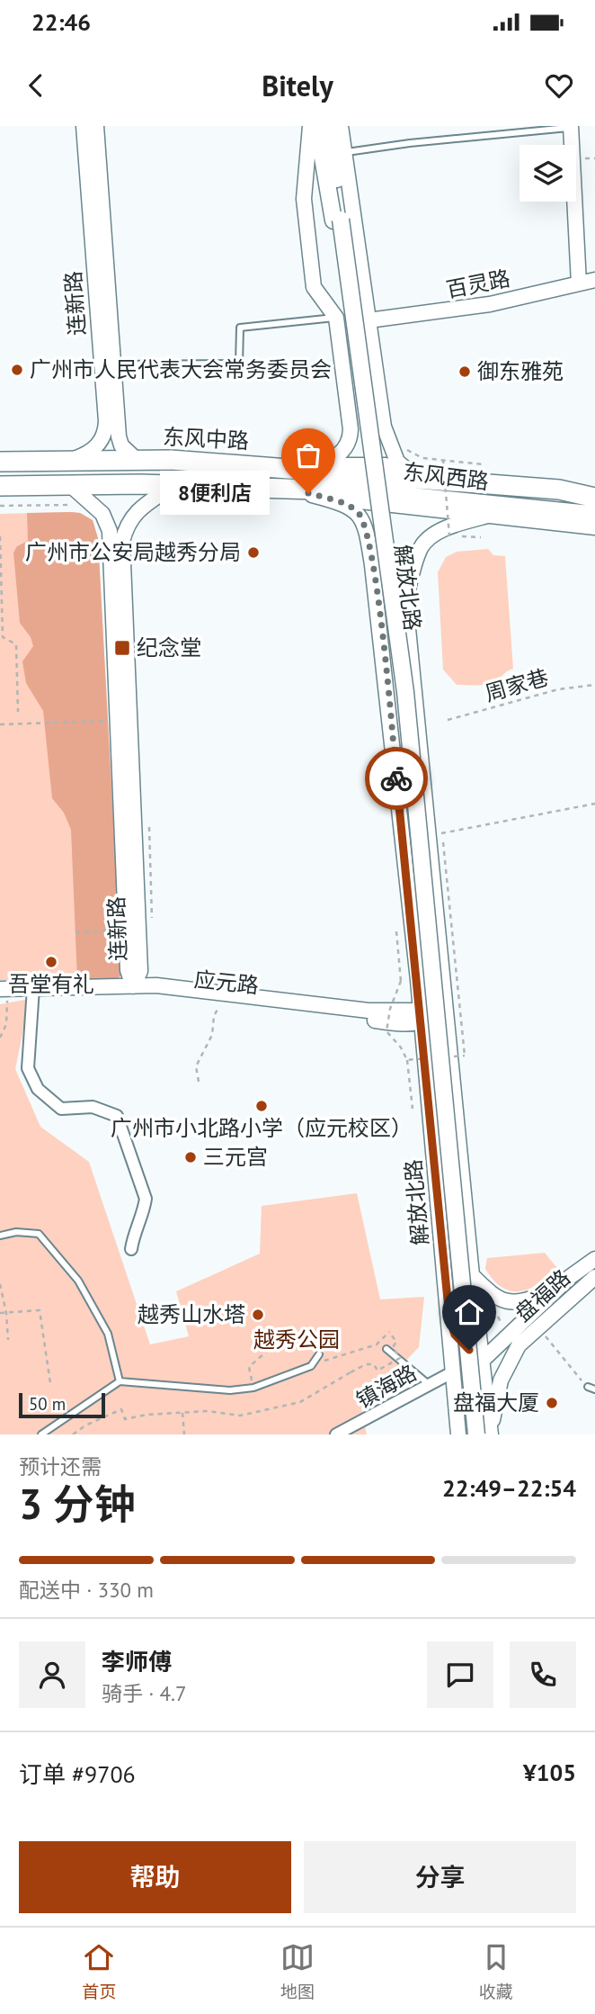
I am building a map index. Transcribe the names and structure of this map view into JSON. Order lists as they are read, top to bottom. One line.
{"streets":{"highway":["东风中路","东风西路"],"main road":["百灵路","连新路","解放北路","应元路","盘福路"],"street":["镇海路"],"path":["周家巷"]},"crossings":[["连新路","东风中路"],["连新路","应元路"],["东风西路","解放北路"],["解放北路","应元路"],["解放北路","镇海路"]],"parks":["越秀公园"],"places":{"other":["广州市人民代表大会常务委员会","御东雅苑","8便利店","广州市公安局越秀分局","吾堂有礼","广州市小北路小学（应元校区）","三元宫","越秀山水塔","盘福大厦"],"transit":["纪念堂"]},"scale_bar":"50 m","page":{"status":"22:46","header":"Bitely","bubble":"8便利店","scale":"50 m","heading":["3 分钟","预计还需","22:49–22:54"],"panel":["李师傅","骑手 · 4.7","订单 #9706","¥105"],"bar":"配送中 · 330 m","buttons":["帮助","分享"],"tabs":["首页","地图","收藏"]}}
